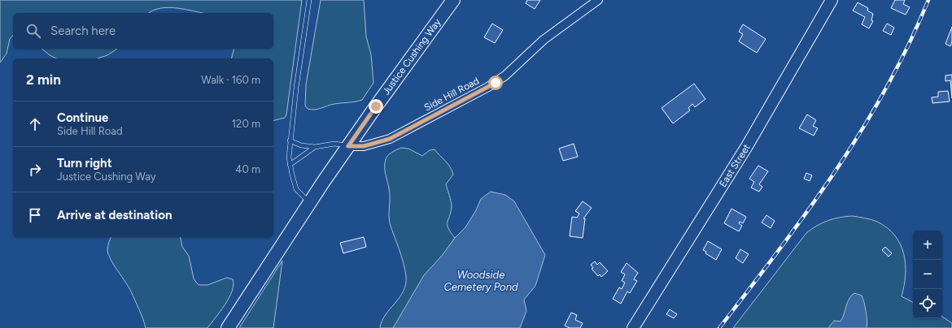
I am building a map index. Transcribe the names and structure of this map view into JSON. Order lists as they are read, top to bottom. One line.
{"streets":{"main road":["Justice Cushing Way","East Street"],"street":["Side Hill Road"]},"crossings":[["Justice Cushing Way","Side Hill Road"]],"water":["Woodside Cemetery Pond"],"page":{"search":"Search here","heading":["2 min","Walk · 160 m"],"list":[["Continue","Side Hill Road","120 m"],["Turn right","Justice Cushing Way","40 m"],"Arrive at destination"],"map_buttons":["+","−"]}}
